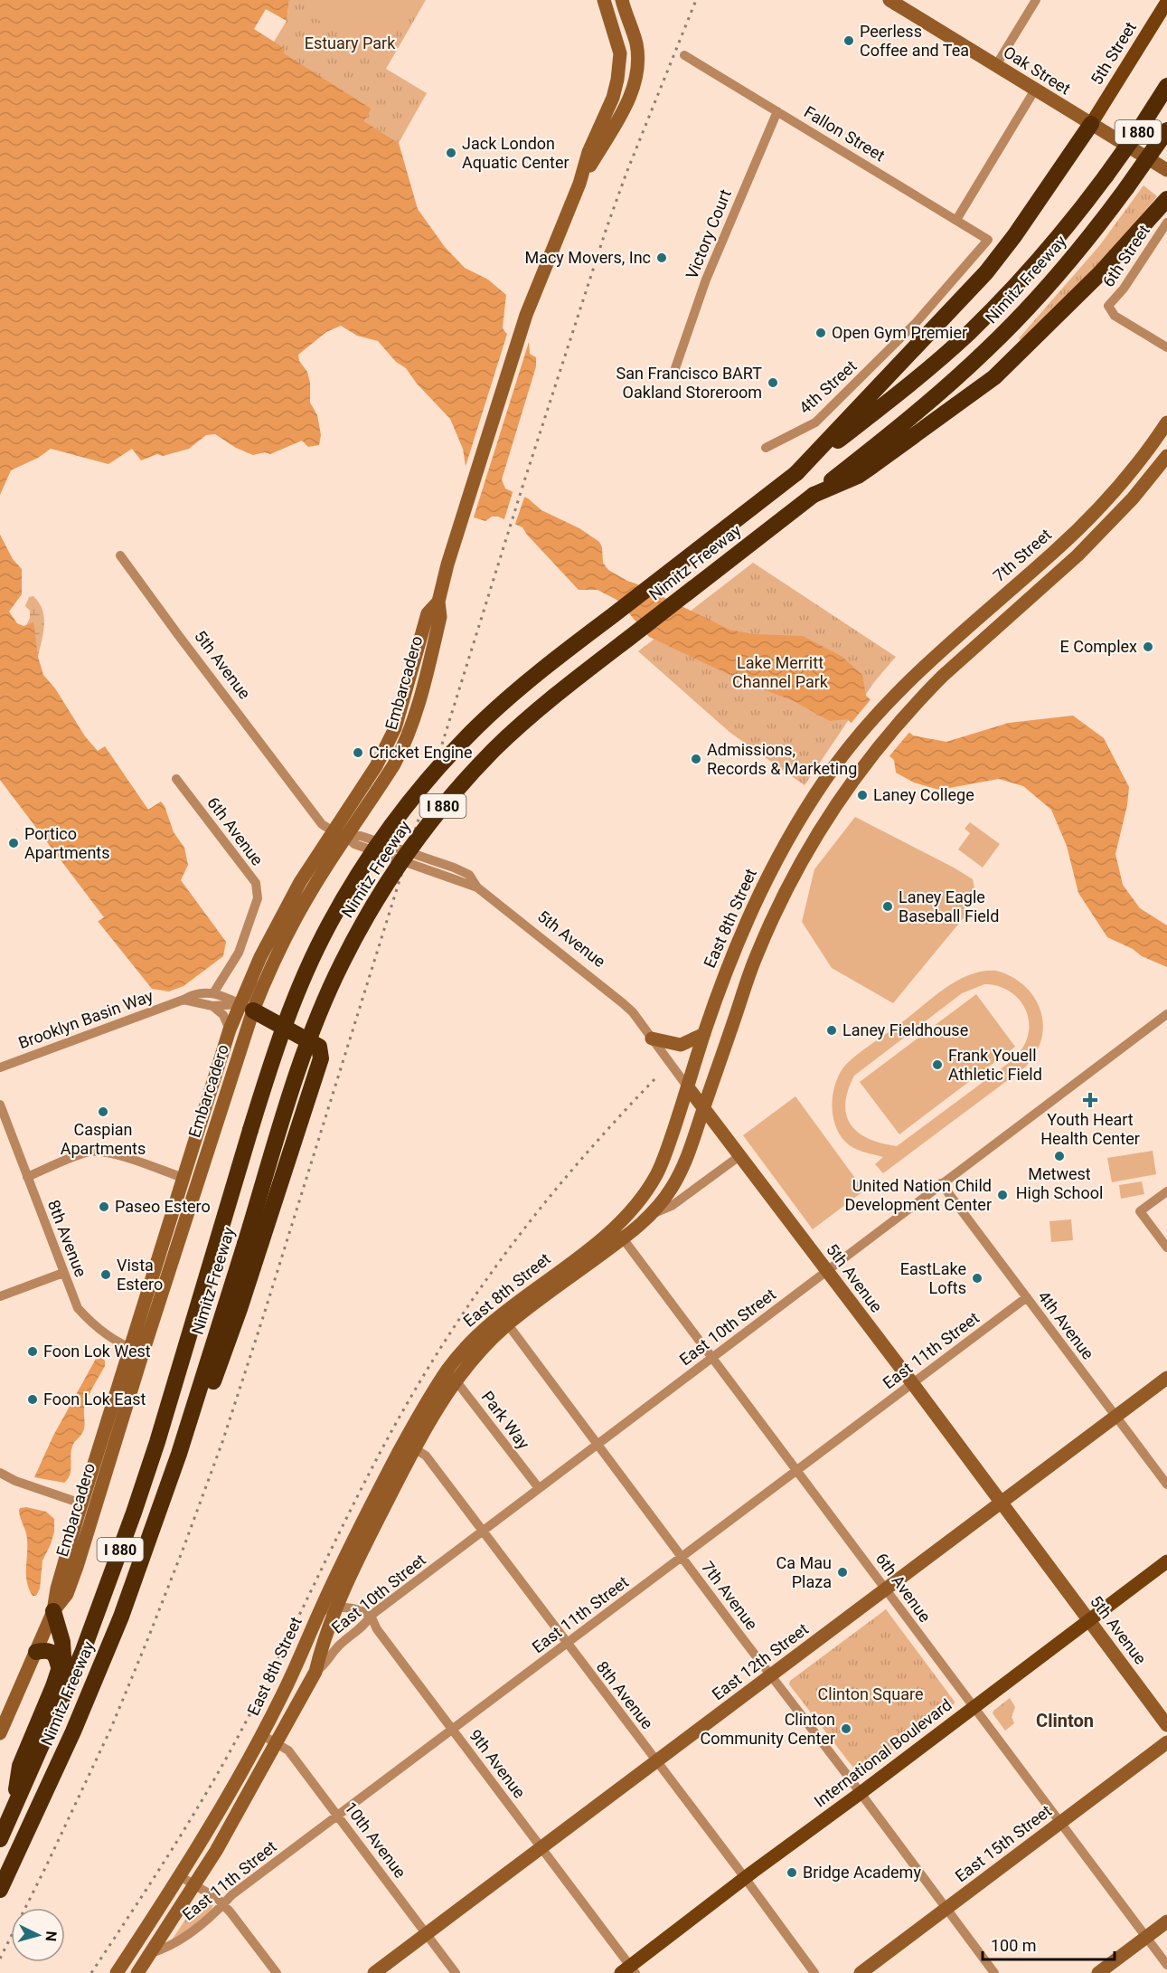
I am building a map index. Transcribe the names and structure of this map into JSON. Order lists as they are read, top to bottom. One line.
{"streets":{"highway":["I 880","Nimitz Freeway"],"main road":["5th Street","Oak Street","7th Street","5th Avenue","Embarcadero","East 8th Street","East 12th Street","International Boulevard","East 15th Street"],"street":["Fallon Street","Victory Court","6th Street","4th Street","6th Avenue","Brooklyn Basin Way","8th Avenue","4th Avenue","East 10th Street","East 11th Street","Park Way","7th Avenue","9th Avenue","10th Avenue"]},"crossings":[["5th Street","Oak Street"],["Fallon Street","Victory Court"],["Fallon Street","4th Street"],["7th Street","East 8th Street"],["5th Avenue","Embarcadero"],["5th Avenue","East 8th Street"],["5th Avenue","East 10th Street"],["5th Avenue","East 11th Street"],["5th Avenue","East 12th Street"],["5th Avenue","International Boulevard"],["Embarcadero","8th Avenue"],["6th Avenue","East 8th Street"],["6th Avenue","Brooklyn Basin Way"],["6th Avenue","East 10th Street"],["6th Avenue","East 11th Street"],["6th Avenue","East 12th Street"],["6th Avenue","International Boulevard"],["6th Avenue","East 15th Street"],["East 8th Street","8th Avenue"],["East 8th Street","East 10th Street"],["East 8th Street","East 11th Street"],["East 8th Street","Park Way"],["East 8th Street","7th Avenue"],["East 8th Street","10th Avenue"],["8th Avenue","East 10th Street"],["8th Avenue","East 11th Street"],["8th Avenue","East 12th Street"],["8th Avenue","International Boulevard"],["4th Avenue","East 10th Street"],["4th Avenue","East 11th Street"],["4th Avenue","East 12th Street"],["East 10th Street","Park Way"],["East 10th Street","7th Avenue"],["East 10th Street","9th Avenue"],["East 11th Street","7th Avenue"],["East 11th Street","9th Avenue"],["East 11th Street","10th Avenue"],["7th Avenue","East 12th Street"],["7th Avenue","International Boulevard"],["7th Avenue","East 15th Street"],["East 12th Street","9th Avenue"],["East 12th Street","10th Avenue"],["International Boulevard","9th Avenue"]],"districts":["Clinton"],"parks":["Estuary Park","Lake Merritt Channel Park","Clinton Square"],"places":{"other":["Peerless Coffee and Tea","Jack London Aquatic Center","Macy Movers, Inc","Open Gym Premier","San Francisco BART Oakland Storeroom","E Complex","Cricket Engine","Admissions, Records & Marketing","Laney College","Portico Apartments","Laney Eagle Baseball Field","Laney Fieldhouse","Frank Youell Athletic Field","Caspian Apartments","Metwest High School","United Nation Child Development Center","Paseo Estero","Vista Estero","EastLake Lofts","Foon Lok West","Foon Lok East","Ca Mau Plaza","Clinton Community Center","Bridge Academy"],"health":["Youth Heart Health Center"]},"scale_bar":"100 m","north":"right"}
